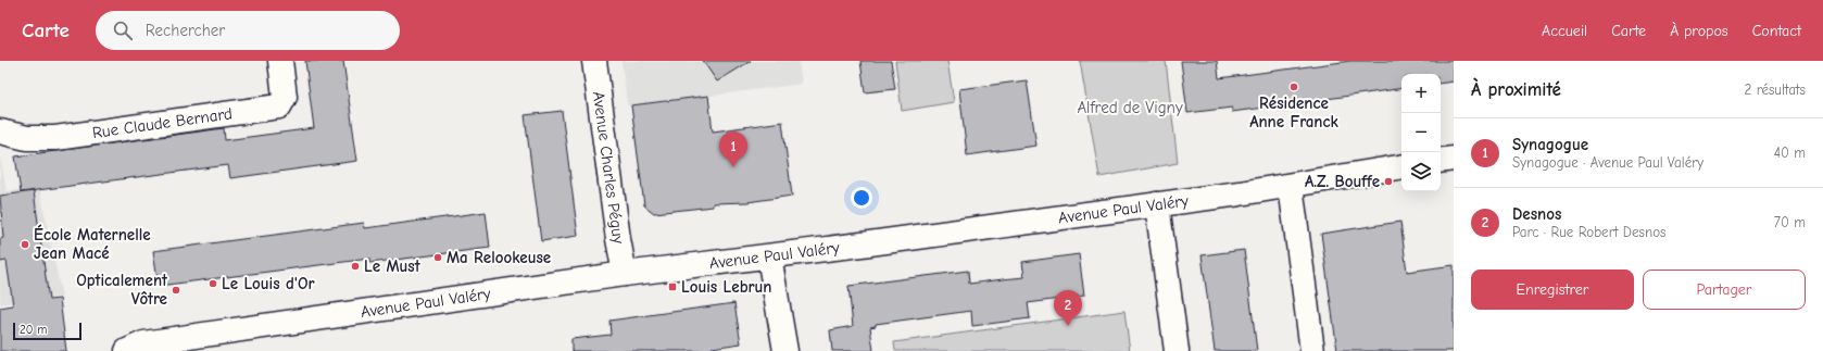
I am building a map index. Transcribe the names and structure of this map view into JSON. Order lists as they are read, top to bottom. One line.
{"streets":{"street":["Rue Claude Bernard","Avenue Charles Péguy","Avenue Paul Valéry"]},"crossings":[["Avenue Charles Péguy","Avenue Paul Valéry"]],"parks":["Alfred de Vigny"],"places":{"other":["Résidence Anne Franck","A.Z. Bouffe","École Maternelle Jean Macé","Ma Relookeuse","Le Must","Le Louis d'Or","Opticalement Vôtre"],"transit":["Louis Lebrun"]},"scale_bar":"20 m","page":{"header":"Carte","search":"Rechercher","nav":["Accueil","Carte","À propos","Contact"],"heading":["À proximité","2 résultats"],"map_buttons":["+","−"],"list":[{"mark":"1","name":"Synagogue","note":"Synagogue · Avenue Paul Valéry","value":"40 m"},{"mark":"2","name":"Desnos","note":"Parc · Rue Robert Desnos","value":"70 m"}],"pins":["1","2"],"buttons":["Enregistrer","Partager"],"scale":"20 m"}}
